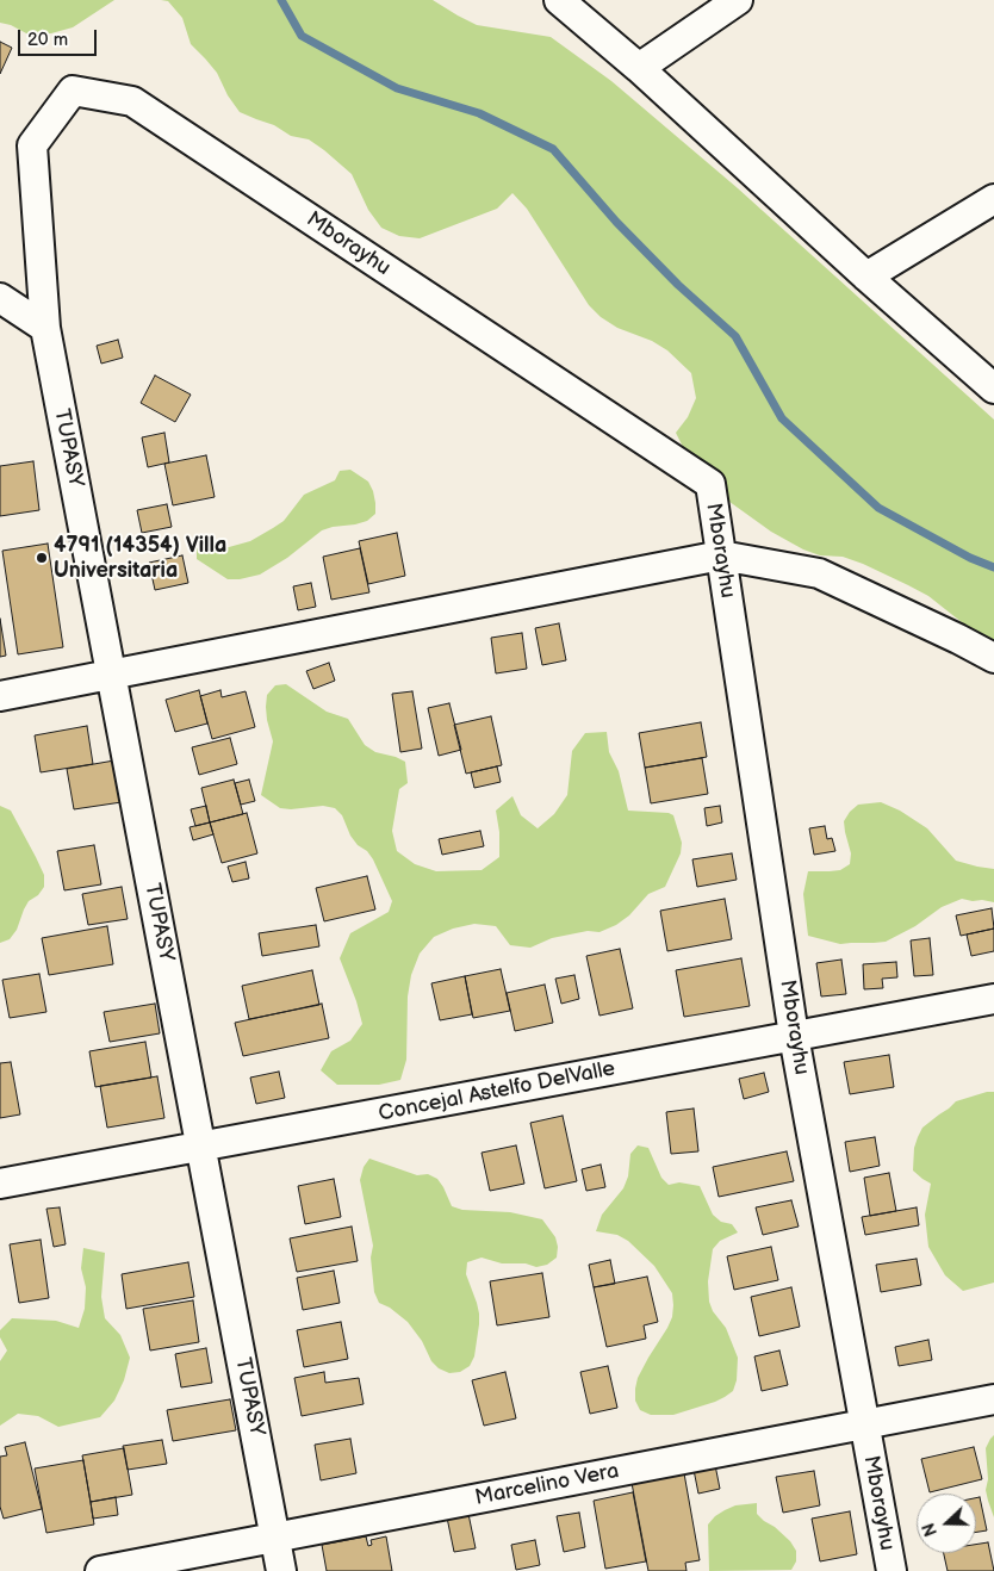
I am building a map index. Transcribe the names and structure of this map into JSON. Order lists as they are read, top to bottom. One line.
{"streets":{"street":["Mborayhu","TUPASY","Concejal Astelfo DelValle","Marcelino Vera"]},"crossings":[["Mborayhu","TUPASY"],["Mborayhu","Concejal Astelfo DelValle"],["Mborayhu","Marcelino Vera"],["TUPASY","Concejal Astelfo DelValle"],["TUPASY","Marcelino Vera"]],"places":["4791 (14354) Villa Universitaria"],"scale_bar":"20 m","north":"left"}
